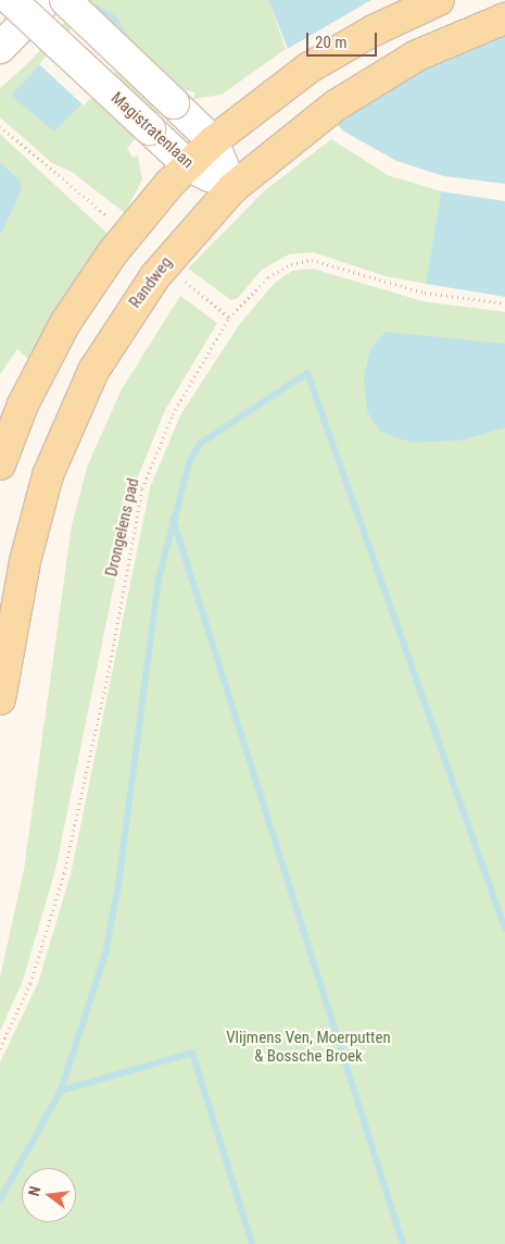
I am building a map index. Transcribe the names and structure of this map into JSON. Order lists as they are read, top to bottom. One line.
{"streets":{"main road":["Magistratenlaan","Randweg"],"path":["Drongelens pad"]},"crossings":[["Magistratenlaan","Randweg"]],"parks":["Vlijmens Ven, Moerputten & Bossche Broek"],"scale_bar":"20 m","north":"left"}
